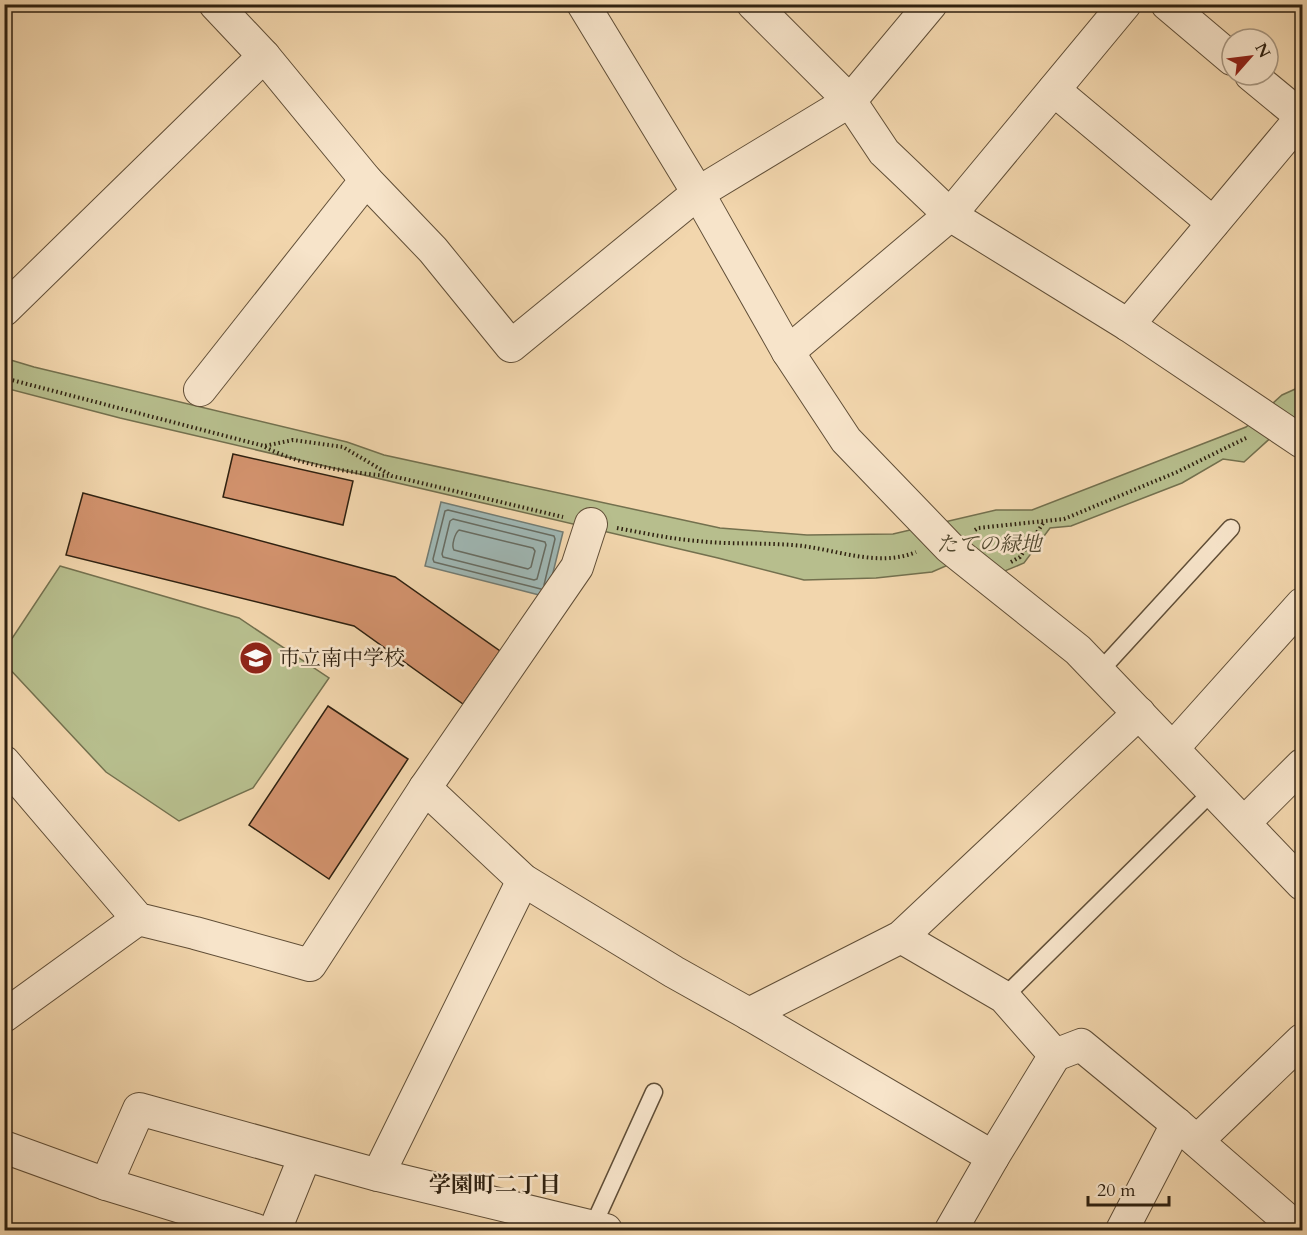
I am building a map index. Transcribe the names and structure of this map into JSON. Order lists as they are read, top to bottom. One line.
{"districts":["学園町二丁目"],"parks":["たての緑地"],"places":{"school or university":["市立南中学校"]},"scale_bar":"20 m","north":"top right"}
